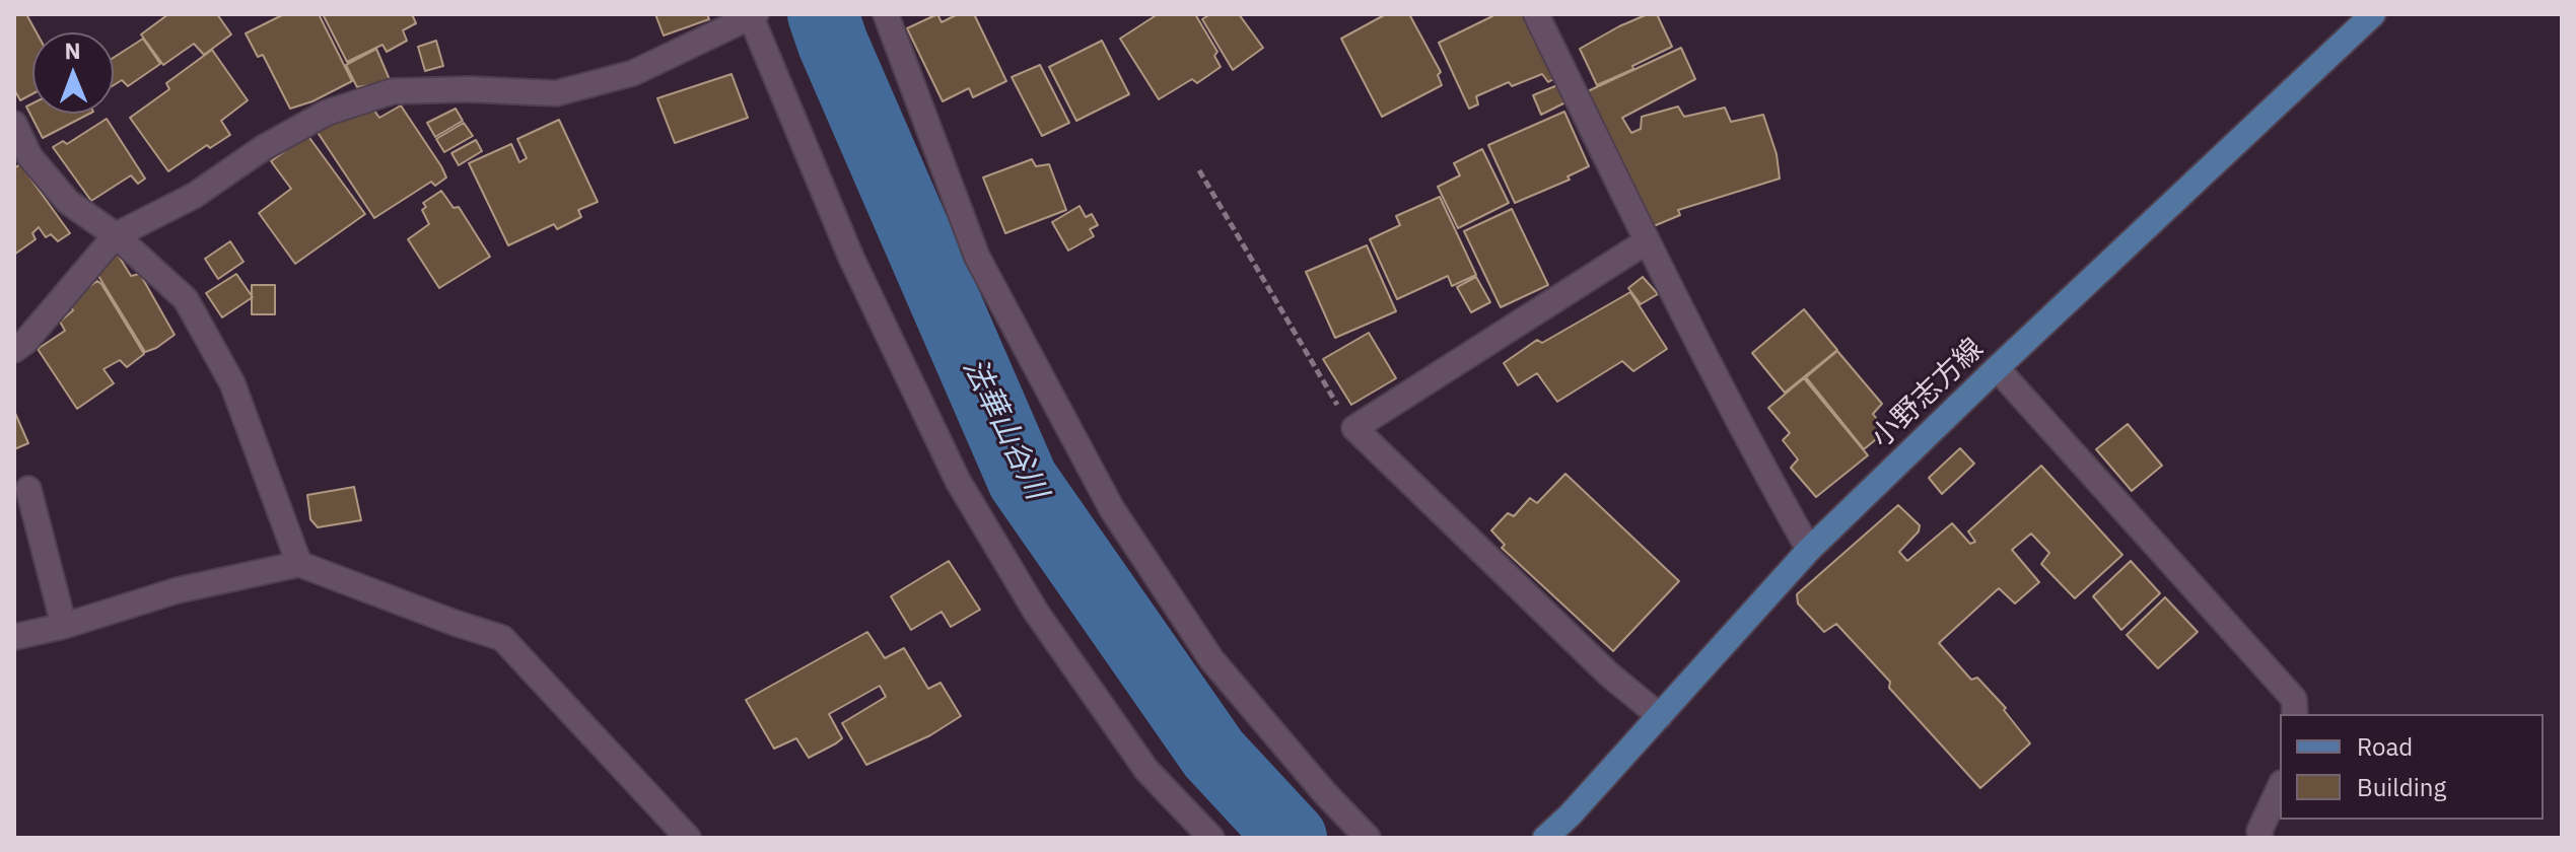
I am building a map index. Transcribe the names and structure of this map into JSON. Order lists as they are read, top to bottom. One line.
{"streets":{"main road":["小野志方線"]},"water":["法華山谷川"],"legend":["Road","Building"],"north":"top"}
